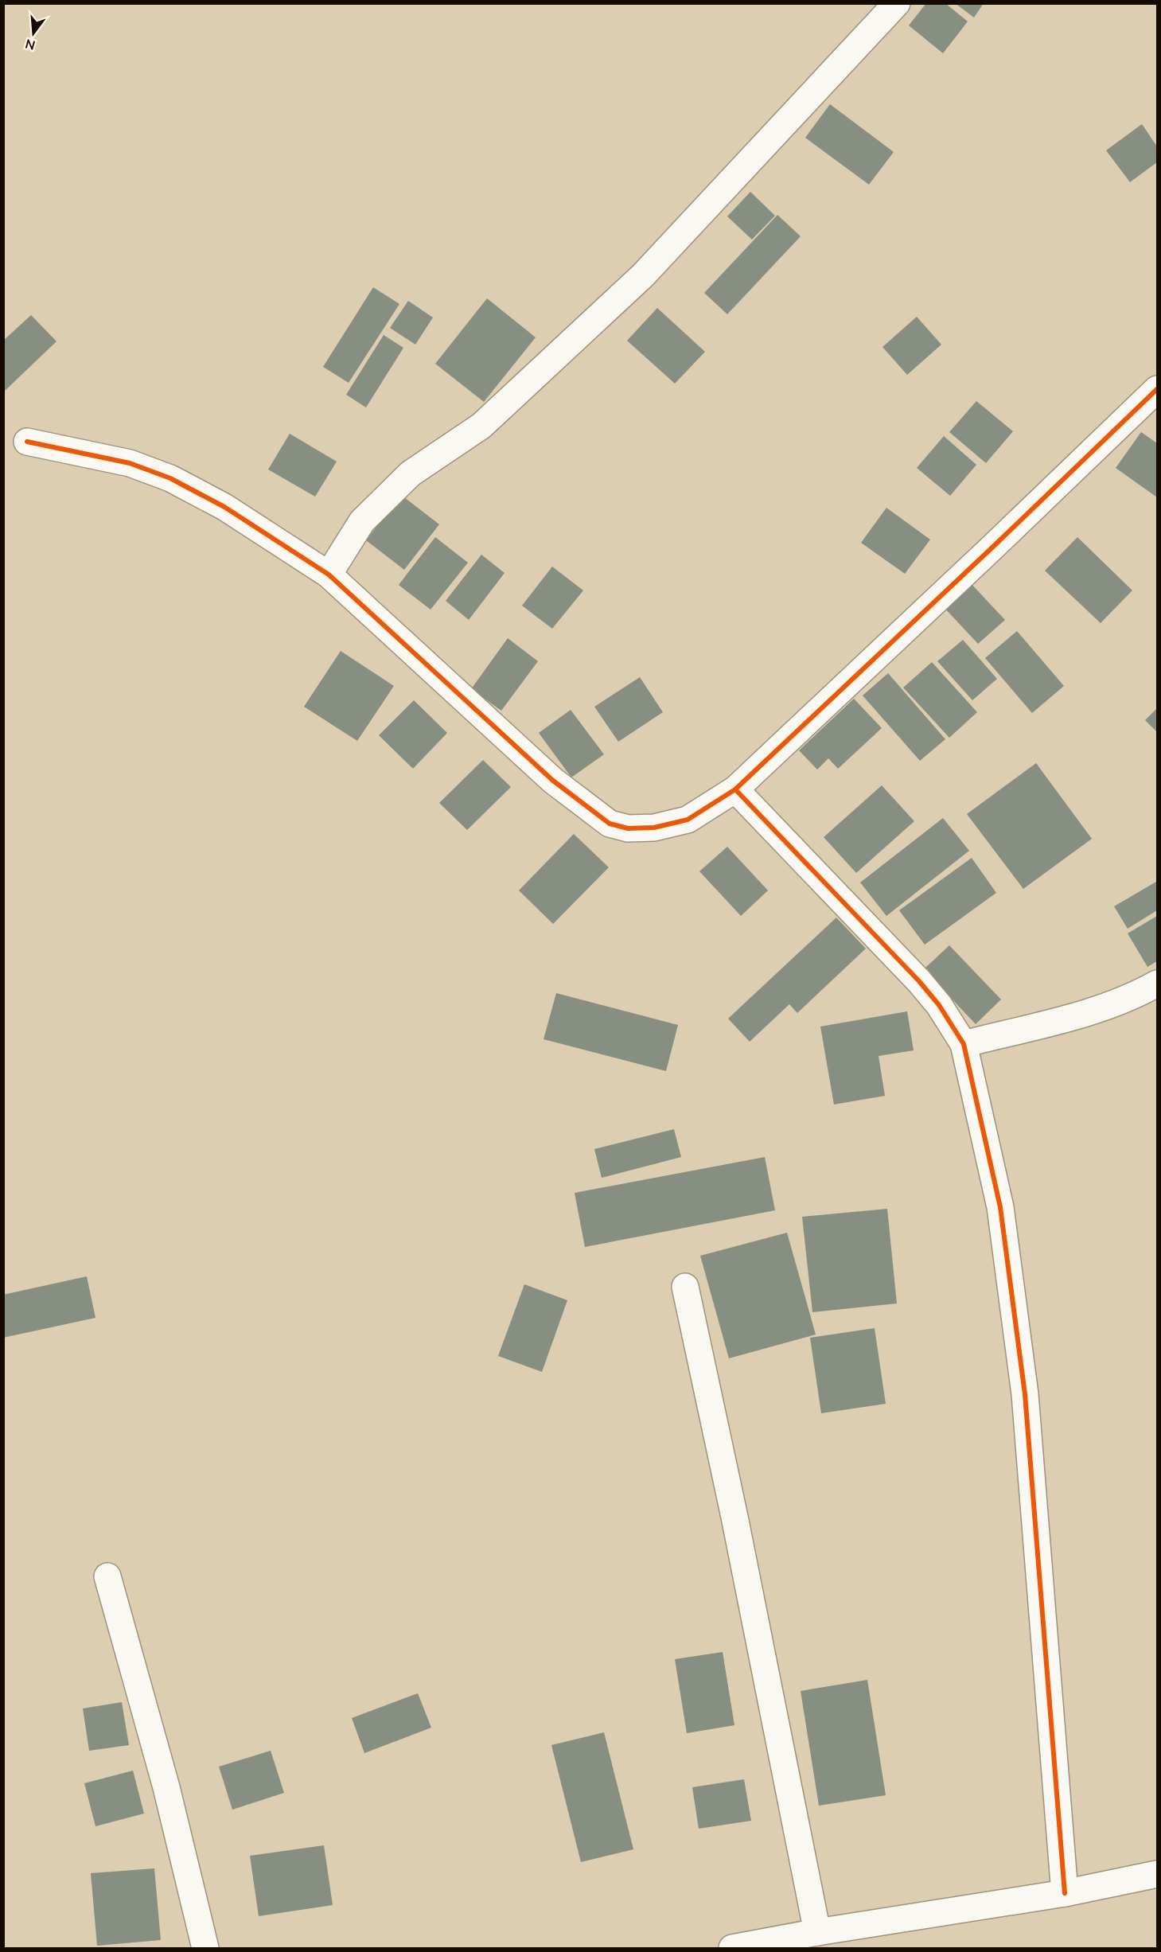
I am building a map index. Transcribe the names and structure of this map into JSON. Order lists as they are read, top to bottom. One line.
{"north":"bottom"}
